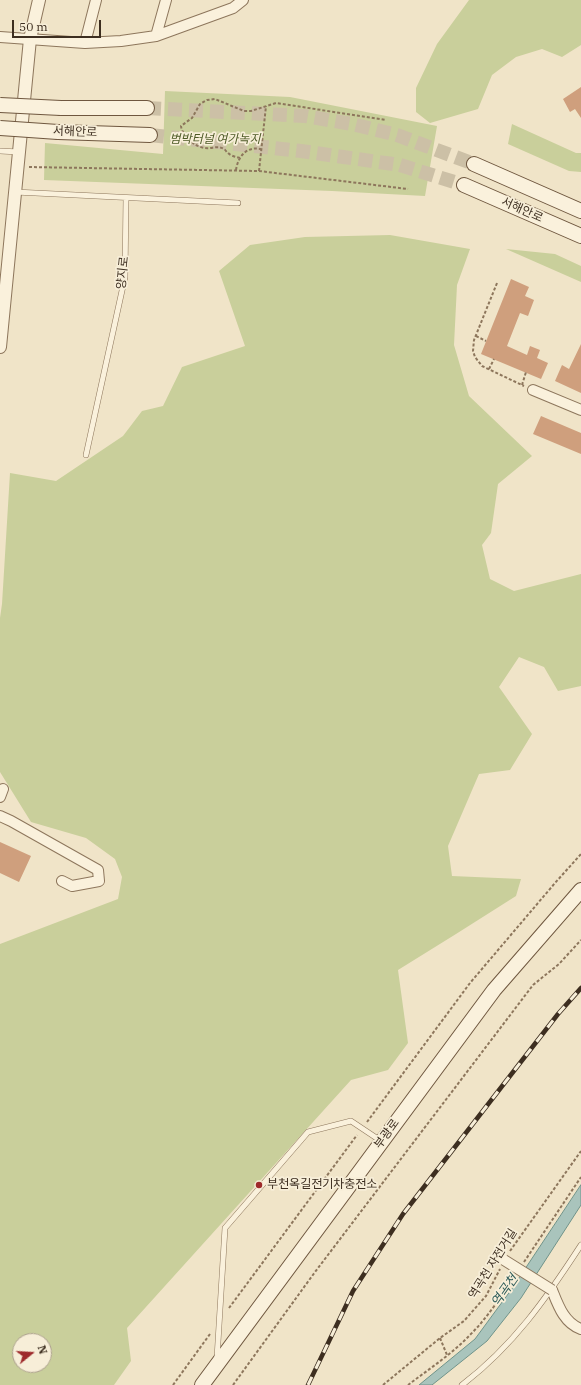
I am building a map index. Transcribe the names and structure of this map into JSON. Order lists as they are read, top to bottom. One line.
{"streets":{"main road":["서해안로","부광로"],"lane":["양지로"],"path":["역곡천 자전거길"]},"water":["역곡천"],"parks":["범박터널 여가녹지"],"places":["부천옥길전기차충전소"],"scale_bar":"50 m","north":"right"}
